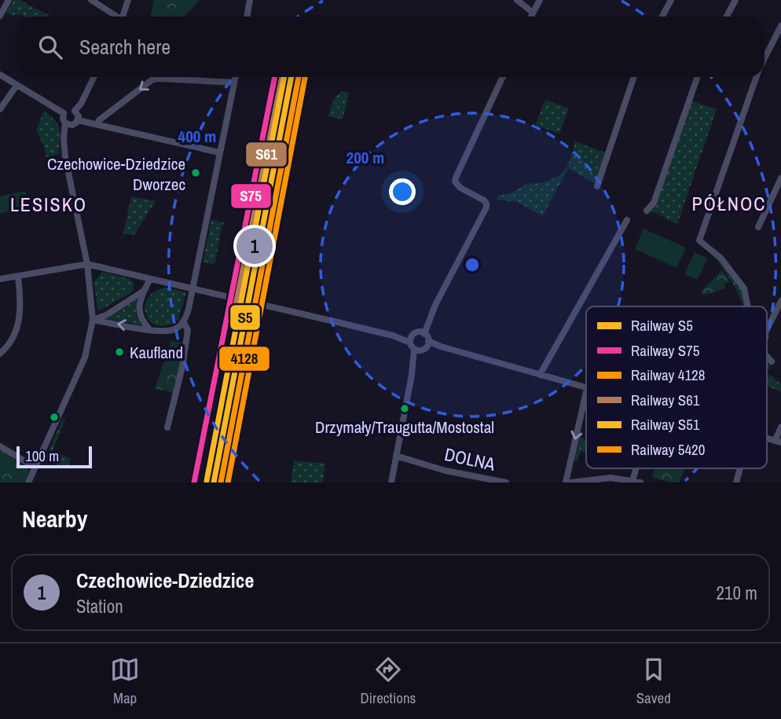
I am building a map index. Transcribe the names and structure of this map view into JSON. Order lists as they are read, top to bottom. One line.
{"streets":{"street":["DOLNA"]},"districts":["PÓŁNOC","LESISKO"],"places":["Czechowice-Dziedzice Dworzec","Kaufland","Drzymały/Traugutta/Mostostal"],"lines":["rail line S5","rail line S75","rail line 4128","rail line S61","rail line S51","rail line 5420"],"legend":["Railway S5","Railway S75","Railway 4128","Railway S61","Railway S51","Railway 5420"],"scale_bar":"100 m","page":{"search":"Search here","pins":"1","scale":"100 m","heading":"Nearby","list":[{"mark":"1","name":"Czechowice-Dziedzice","note":"Station","value":"210 m"}],"nav":["Map","Directions","Saved"]},"rings":["400 m","200 m"]}
